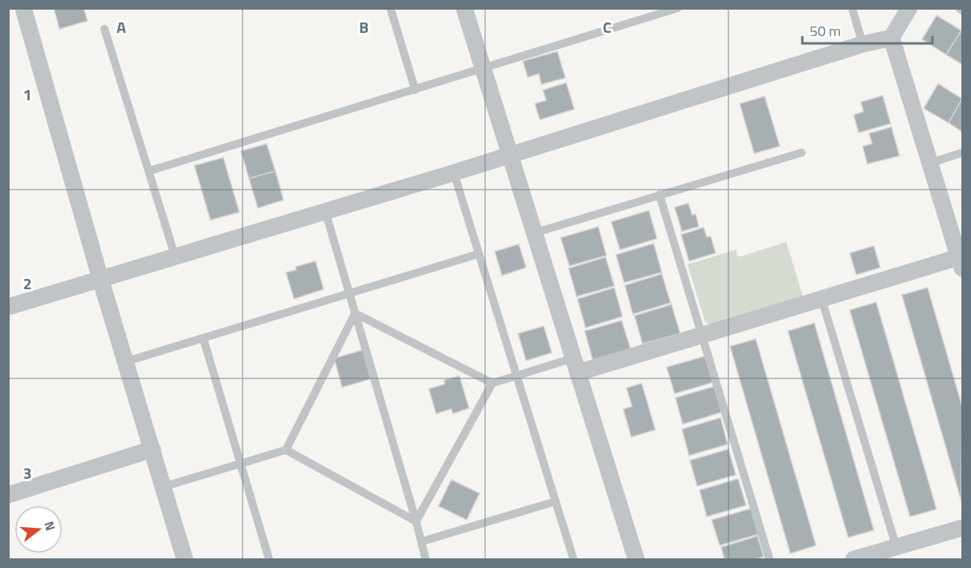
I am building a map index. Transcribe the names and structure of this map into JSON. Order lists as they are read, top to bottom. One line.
{"scale_bar":"50 m","north":"right","grid":{"columns":["A","B","C"],"rows":["1","2","3"]}}
